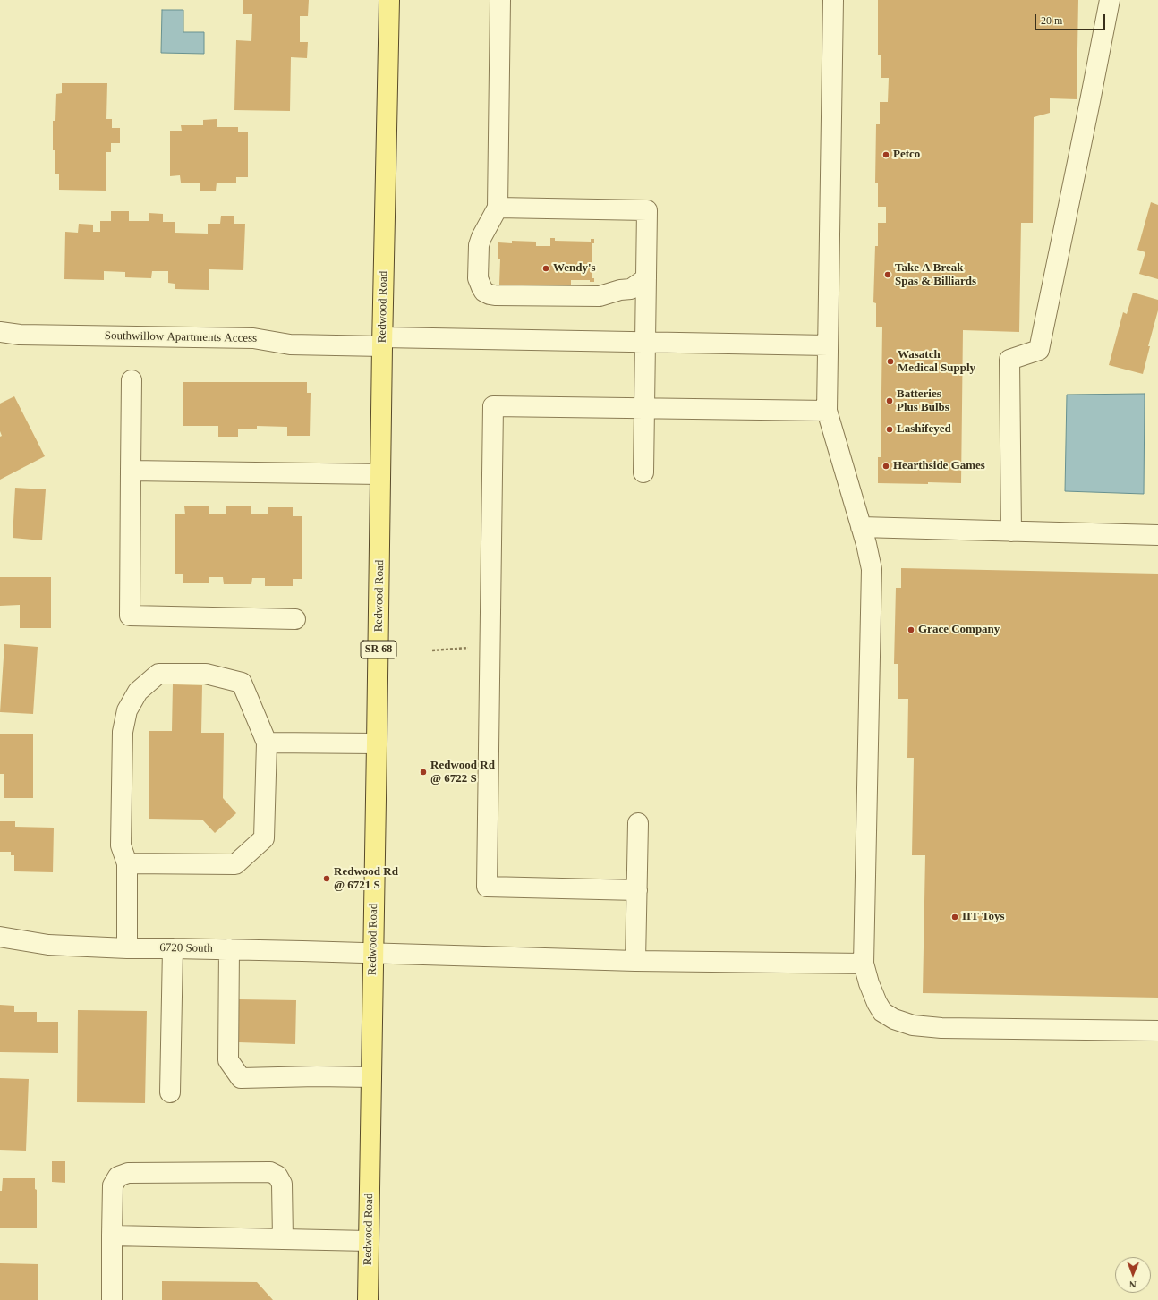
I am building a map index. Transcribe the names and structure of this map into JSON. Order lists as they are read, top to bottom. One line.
{"streets":{"main road":["Redwood Road","SR 68"],"street":["Southwillow Apartments Access","6720 South"]},"crossings":[["Redwood Road","Southwillow Apartments Access"],["Redwood Road","6720 South"]],"places":["Petco","Wendy's","Take A Break Spas & Billiards","Wasatch Medical Supply","Batteries Plus Bulbs","Lashifeyed","Hearthside Games","Grace Company","Redwood Rd @ 6722 S","Redwood Rd @ 6721 S","IIT Toys"],"scale_bar":"20 m","north":"bottom"}
